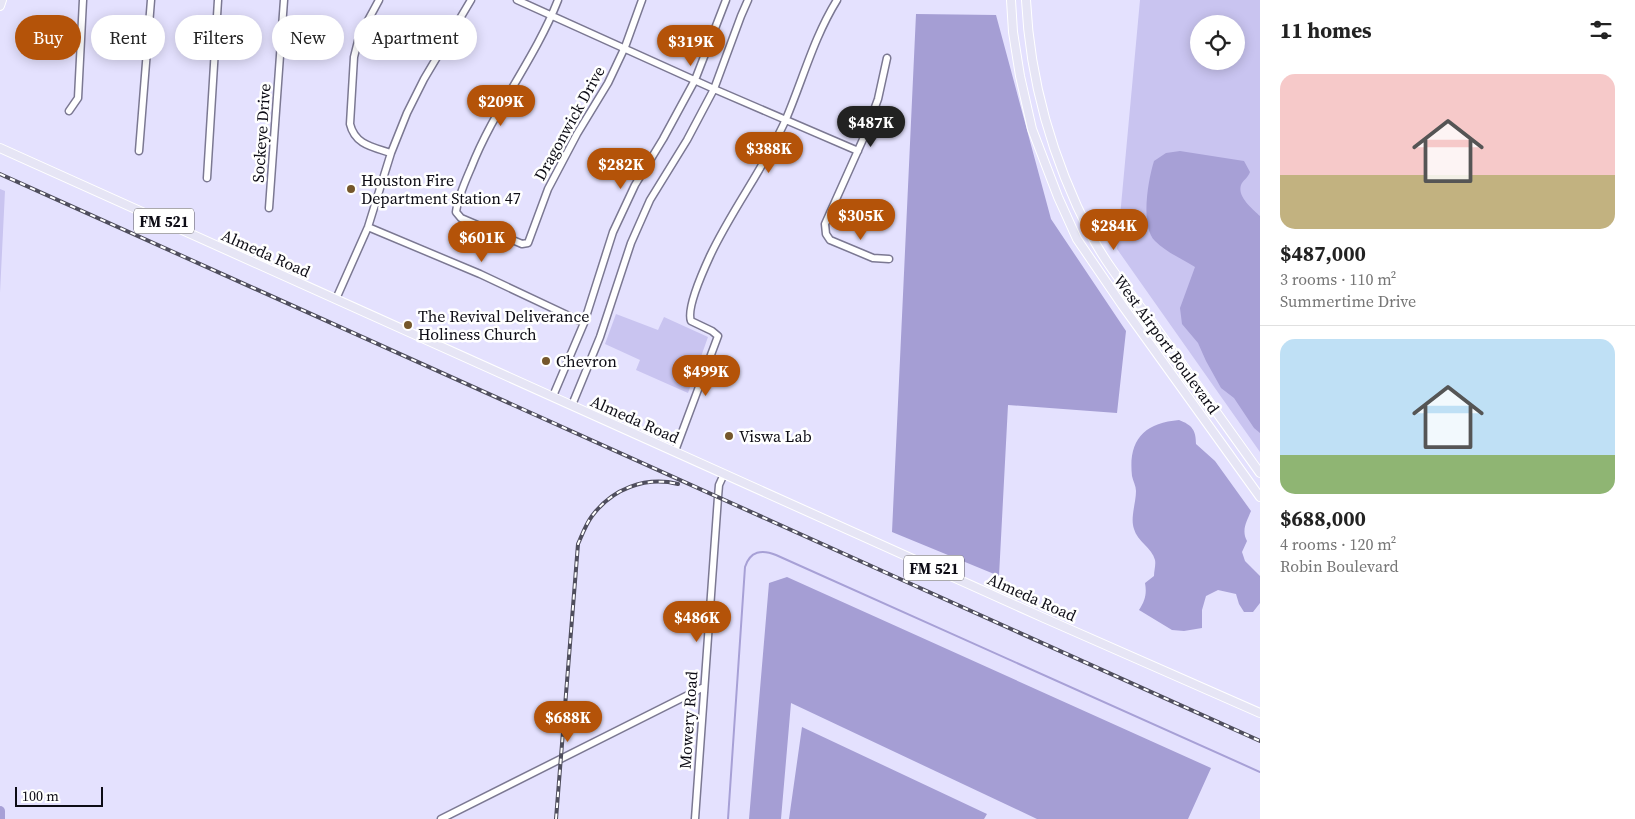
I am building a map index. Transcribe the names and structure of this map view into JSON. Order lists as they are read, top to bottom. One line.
{"streets":{"main road":["FM 521","Almeda Road","West Airport Boulevard"],"street":["Dragonwick Drive","Sockeye Drive","Mowery Road"]},"crossings":[["Almeda Road","Mowery Road"]],"places":["Houston Fire Department Station 47","The Revival Deliverance Holiness Church","Chevron","Viswa Lab"],"scale_bar":"100 m","page":{"heading":"11 homes","chip":["Buy","Rent","Filters","New","Apartment"],"price":["$319K","$209K","$487K","$388K","$282K","$305K","$284K","$601K","$499K","$486K","$688K"],"list":[{"name":"$487,000","note":"3 rooms · 110 m² · Summertime Drive"},{"name":"$688,000","note":"4 rooms · 120 m² · Robin Boulevard"}],"scale":"100 m"}}
